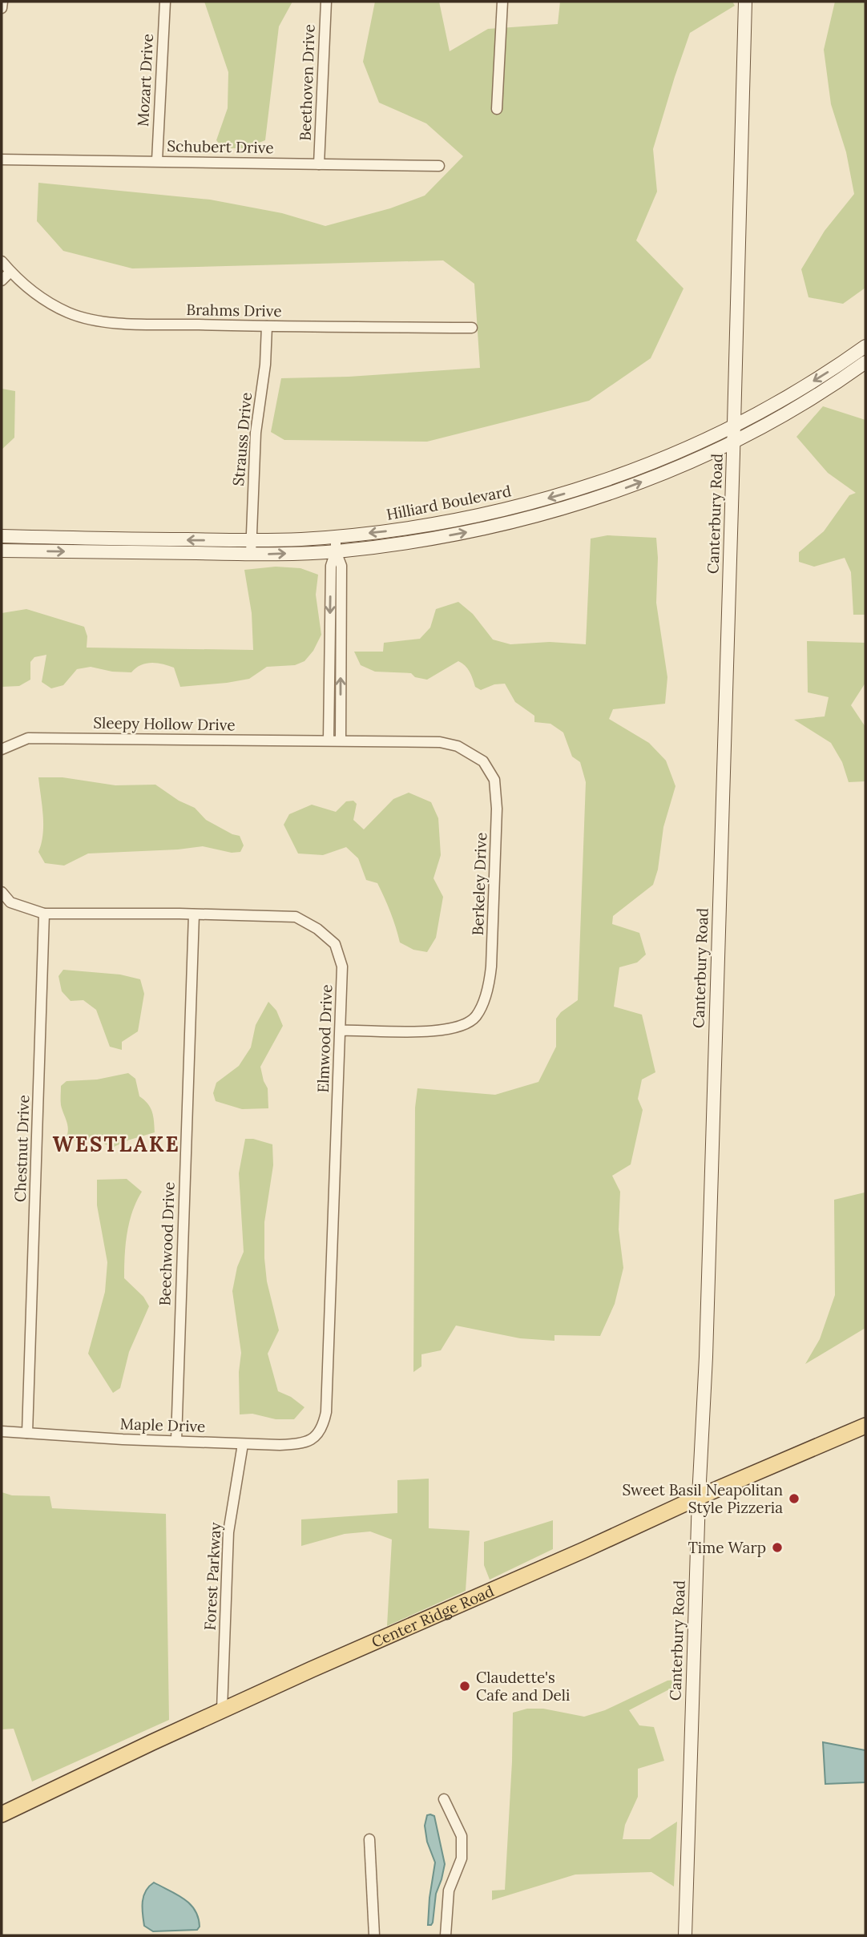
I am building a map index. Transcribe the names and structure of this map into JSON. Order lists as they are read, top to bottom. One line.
{"streets":{"main road":["Center Ridge Road"],"street":["Mozart Drive","Beethoven Drive","Schubert Drive","Brahms Drive","Strauss Drive","Hilliard Boulevard","Canterbury Road","Sleepy Hollow Drive","Berkeley Drive","Elmwood Drive","Chestnut Drive","Beechwood Drive","Maple Drive","Forest Parkway"]},"crossings":[["Mozart Drive","Schubert Drive"],["Beethoven Drive","Schubert Drive"],["Brahms Drive","Strauss Drive"],["Strauss Drive","Hilliard Boulevard"],["Hilliard Boulevard","Canterbury Road"],["Canterbury Road","Center Ridge Road"],["Sleepy Hollow Drive","Berkeley Drive"],["Berkeley Drive","Elmwood Drive"],["Elmwood Drive","Chestnut Drive"],["Elmwood Drive","Beechwood Drive"],["Elmwood Drive","Maple Drive"],["Chestnut Drive","Maple Drive"],["Beechwood Drive","Maple Drive"],["Maple Drive","Forest Parkway"],["Forest Parkway","Center Ridge Road"]],"districts":["WESTLAKE"],"places":["Sweet Basil Neapolitan Style Pizzeria","Time Warp","Claudette's Cafe and Deli"]}
